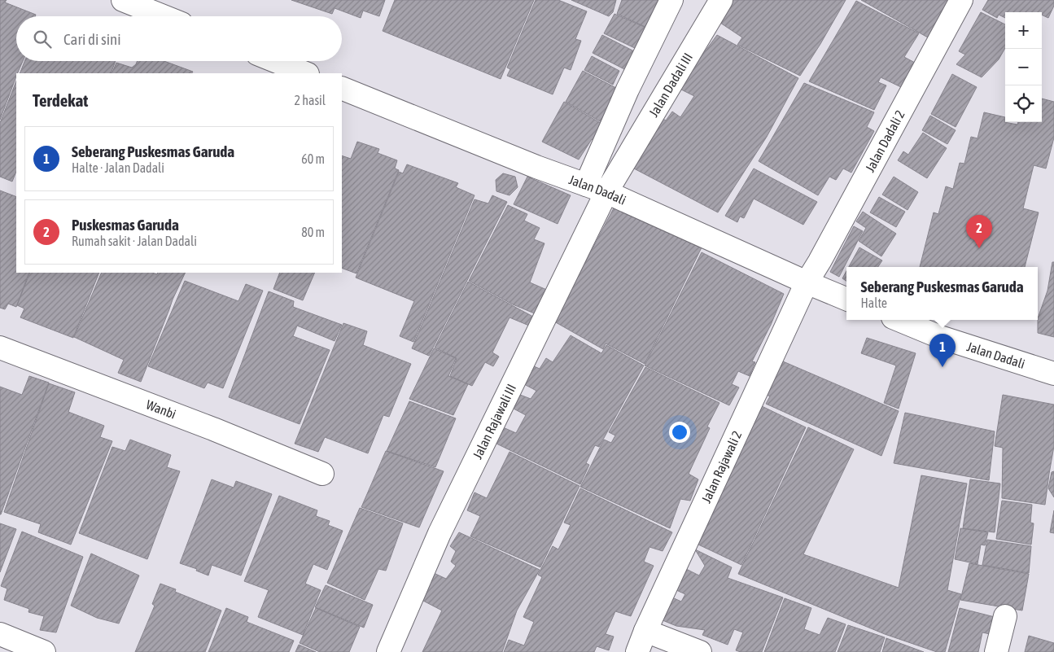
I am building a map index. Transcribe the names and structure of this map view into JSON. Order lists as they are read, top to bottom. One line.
{"streets":{"street":["Jalan Dadali III","Jalan Dadali 2","Jalan Dadali","Wanbi","Jalan Rajawali III","Jalan Rajawali 2"]},"crossings":[["Jalan Dadali III","Jalan Dadali"],["Jalan Dadali III","Jalan Rajawali III"],["Jalan Dadali 2","Jalan Dadali"],["Jalan Dadali 2","Jalan Rajawali 2"],["Jalan Dadali","Jalan Rajawali III"],["Jalan Dadali","Jalan Rajawali 2"]],"page":{"map_buttons":["+","−"],"search":"Cari di sini","heading":["Terdekat","2 hasil"],"list":[{"mark":"1","name":"Seberang Puskesmas Garuda","note":"Halte · Jalan Dadali","value":"60 m"},{"mark":"2","name":"Puskesmas Garuda","note":"Rumah sakit · Jalan Dadali","value":"80 m"}],"pins":["2","1"],"popup":["Seberang Puskesmas Garuda","Halte"]}}
